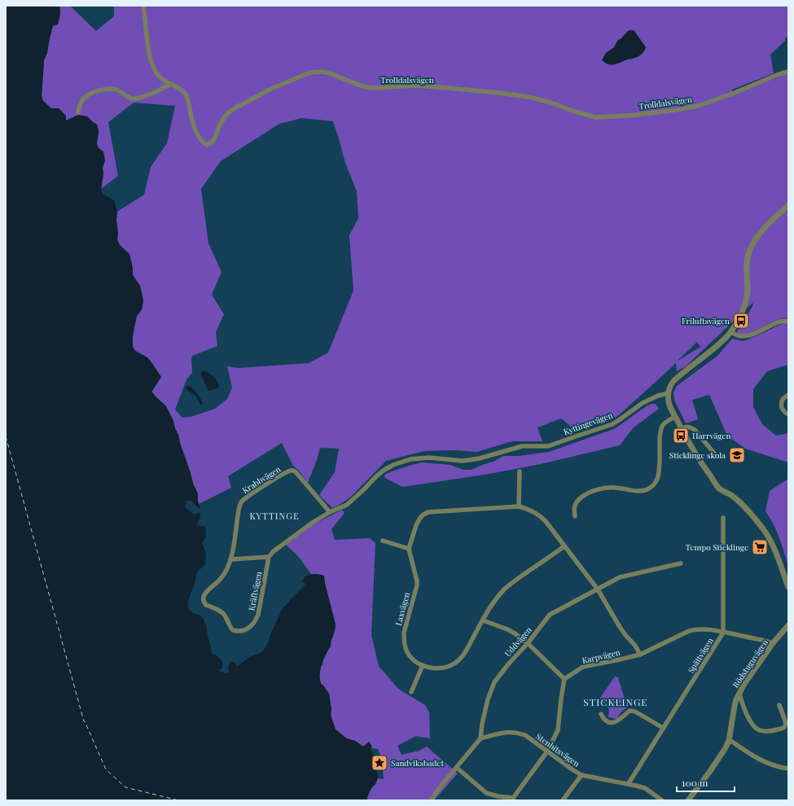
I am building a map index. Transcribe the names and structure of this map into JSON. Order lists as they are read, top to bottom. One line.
{"streets":{"street":["Trolldalsvägen","Kyttingevägen","Krabbvägen","Kräftvägen","Laxvägen","Uddvägen","Spättvägen","Karpvägen","Rödstuguvägen","Stenbitsvägen"]},"crossings":[["Kyttingevägen","Krabbvägen"],["Krabbvägen","Kräftvägen"],["Uddvägen","Stenbitsvägen"],["Spättvägen","Karpvägen"],["Spättvägen","Stenbitsvägen"],["Karpvägen","Rödstuguvägen"]],"districts":["KYTTINGE","STICKLINGE"],"places":{"bus stop":["Friluftsvägen","Harrvägen"],"school or university":["Sticklinge skola"],"supermarket":["Tempo Sticklinge"],"place":["Sandviksbadet"]},"scale_bar":"100 m"}
